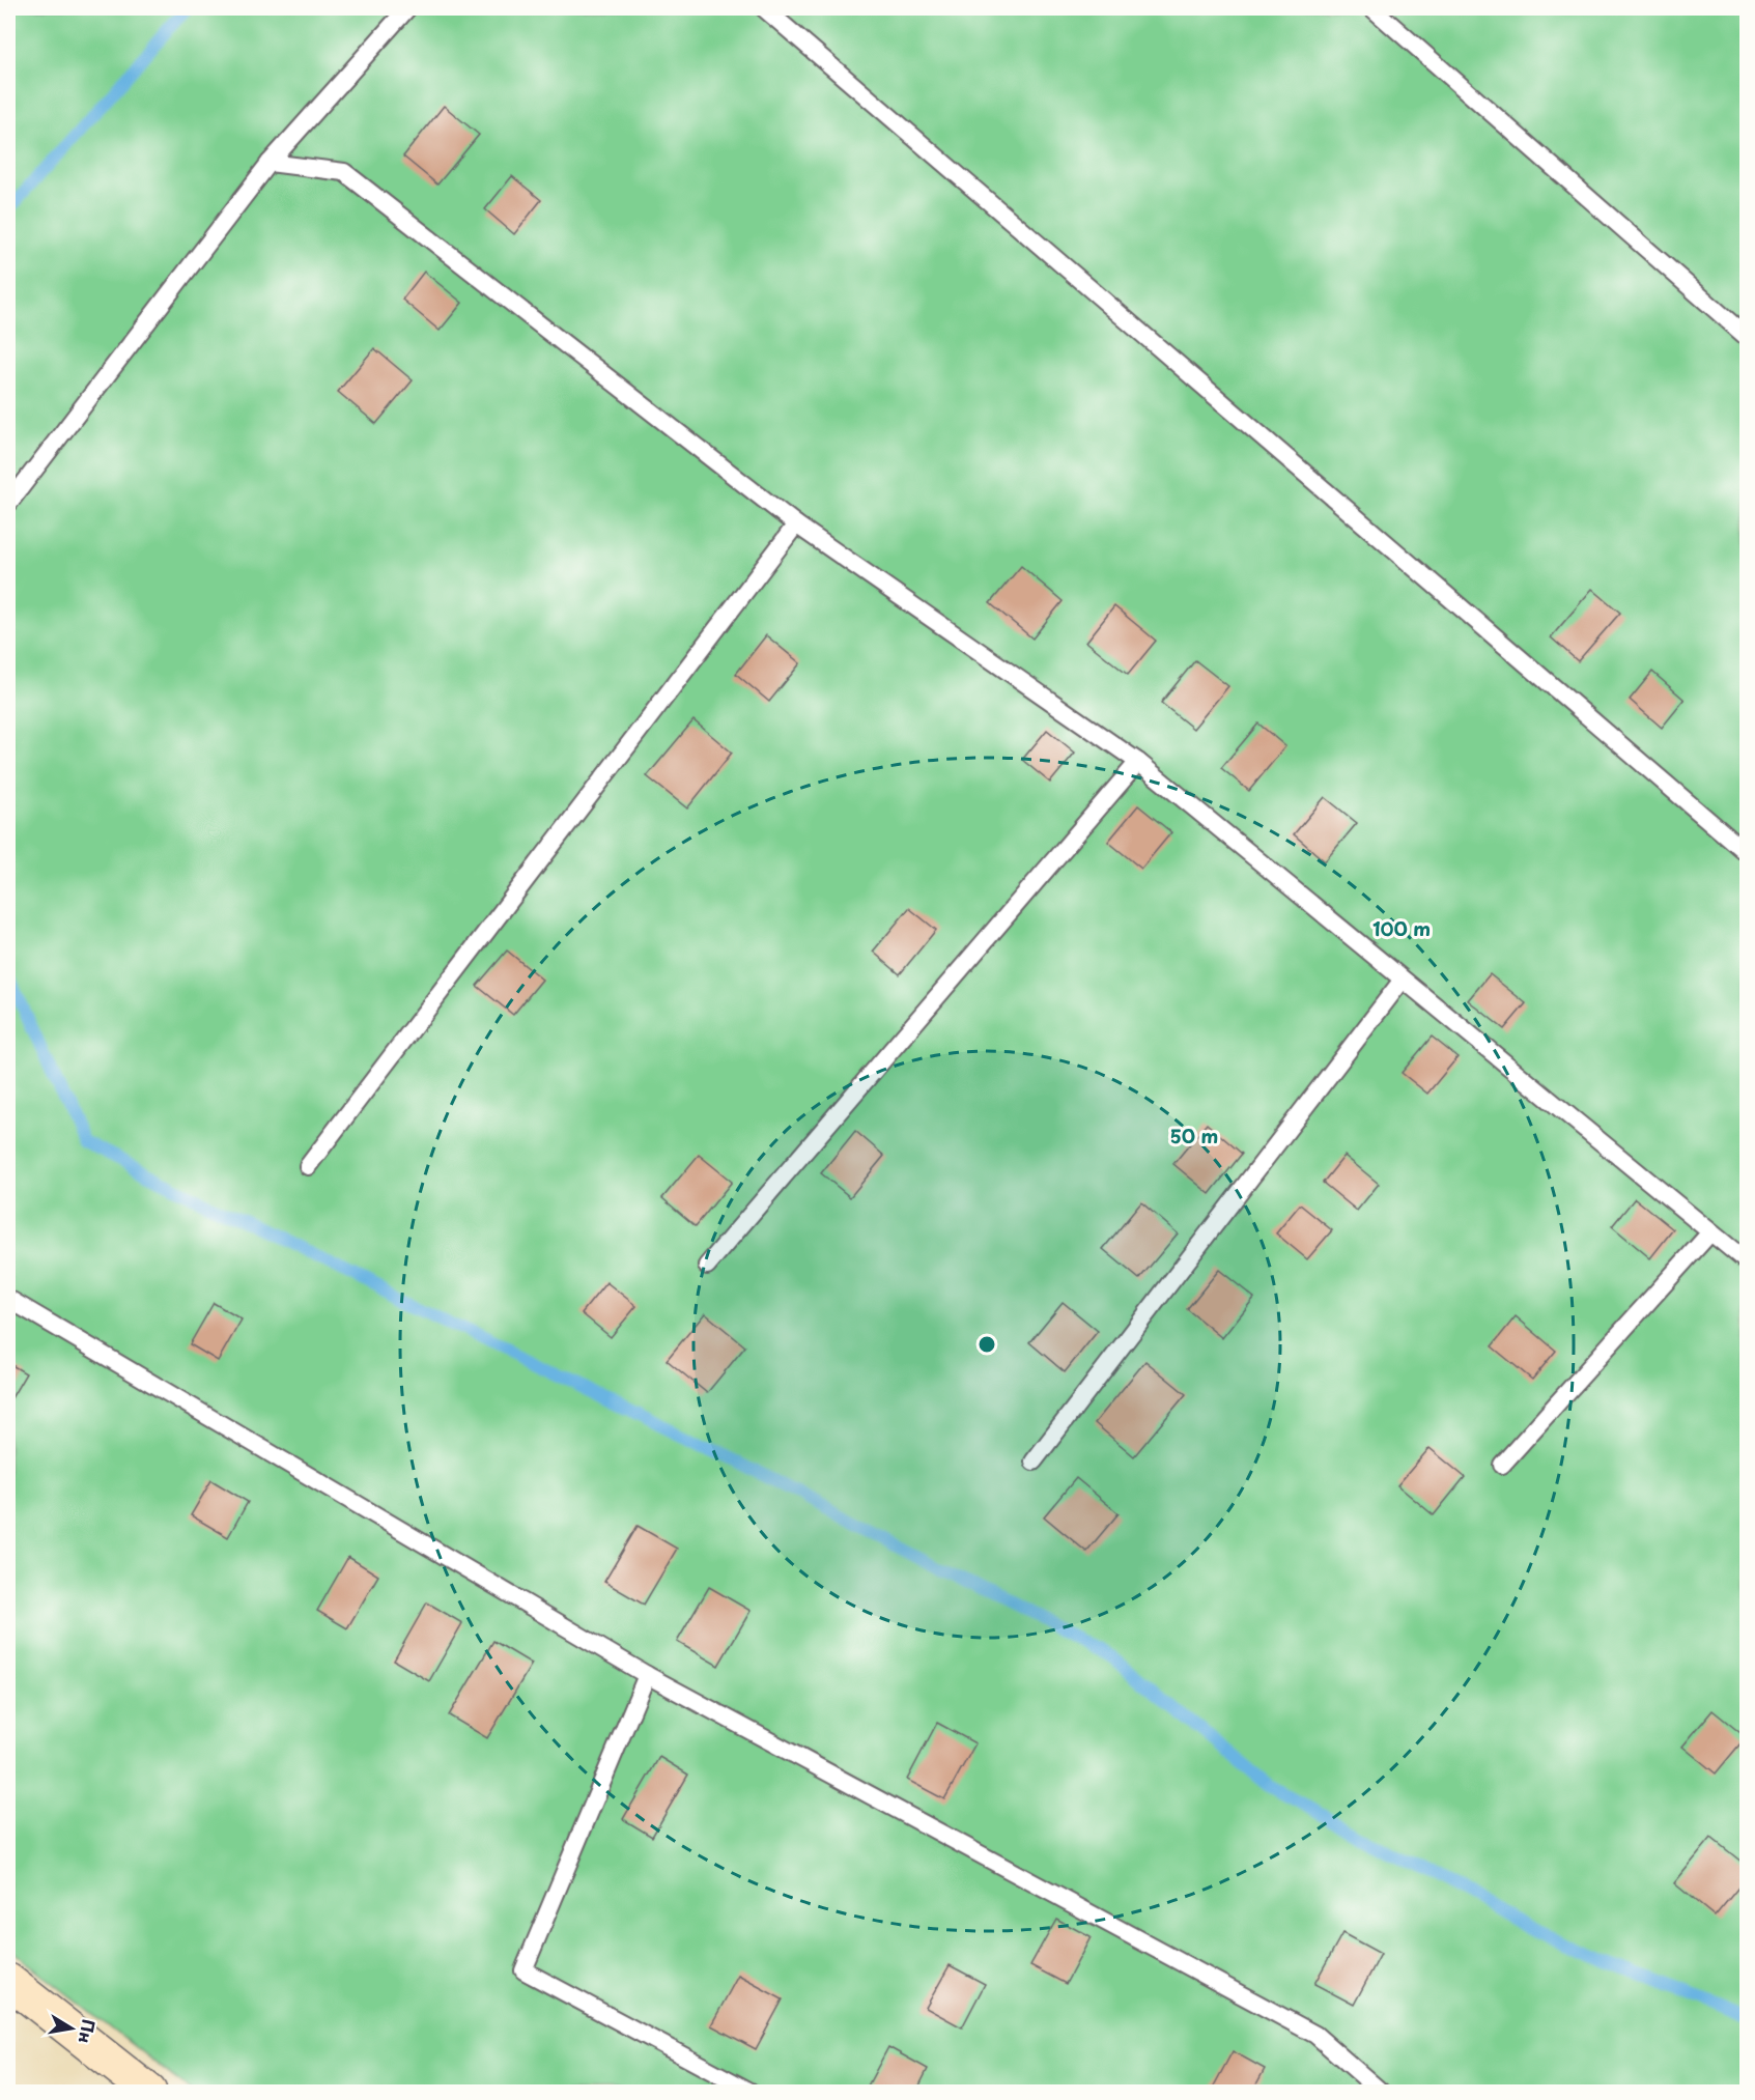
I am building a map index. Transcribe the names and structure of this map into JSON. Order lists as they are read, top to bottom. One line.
{"north":"right","rings":["100 m","50 m"]}
